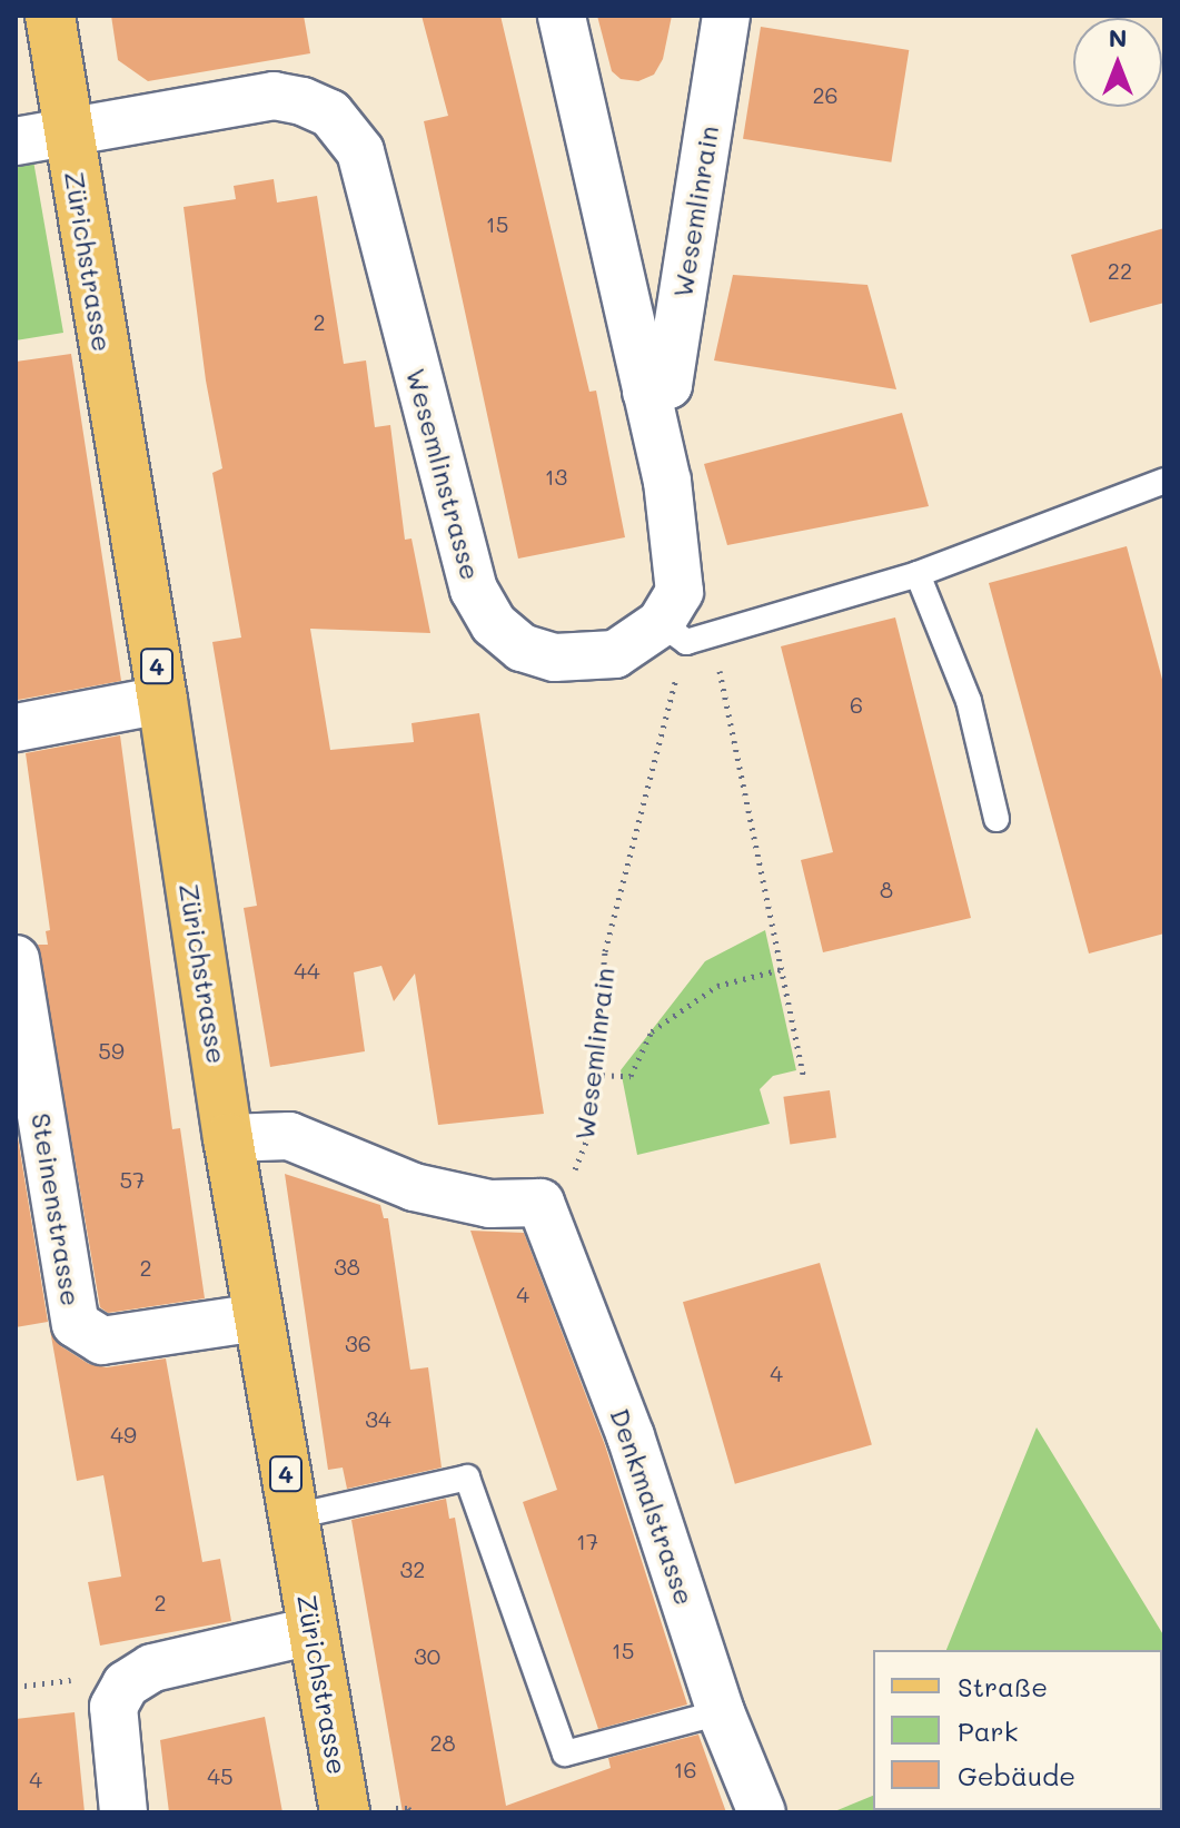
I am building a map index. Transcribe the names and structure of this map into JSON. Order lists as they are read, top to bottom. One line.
{"streets":{"main road":["Zürichstrasse","4"],"street":["Wesemlinrain","Wesemlinstrasse","Steinenstrasse","Denkmalstrasse"]},"crossings":[["Wesemlinrain","Wesemlinstrasse"],["Wesemlinrain","Denkmalstrasse"],["Zürichstrasse","Wesemlinstrasse"],["Zürichstrasse","Steinenstrasse"]],"house_numbers":["26","15","22","2","13","6","8","44","59","57","38","2","4","36","4","34","49","17","32","2","15","30","28","16","45","4"],"legend":["Straße","Park","Gebäude"],"north":"top"}
